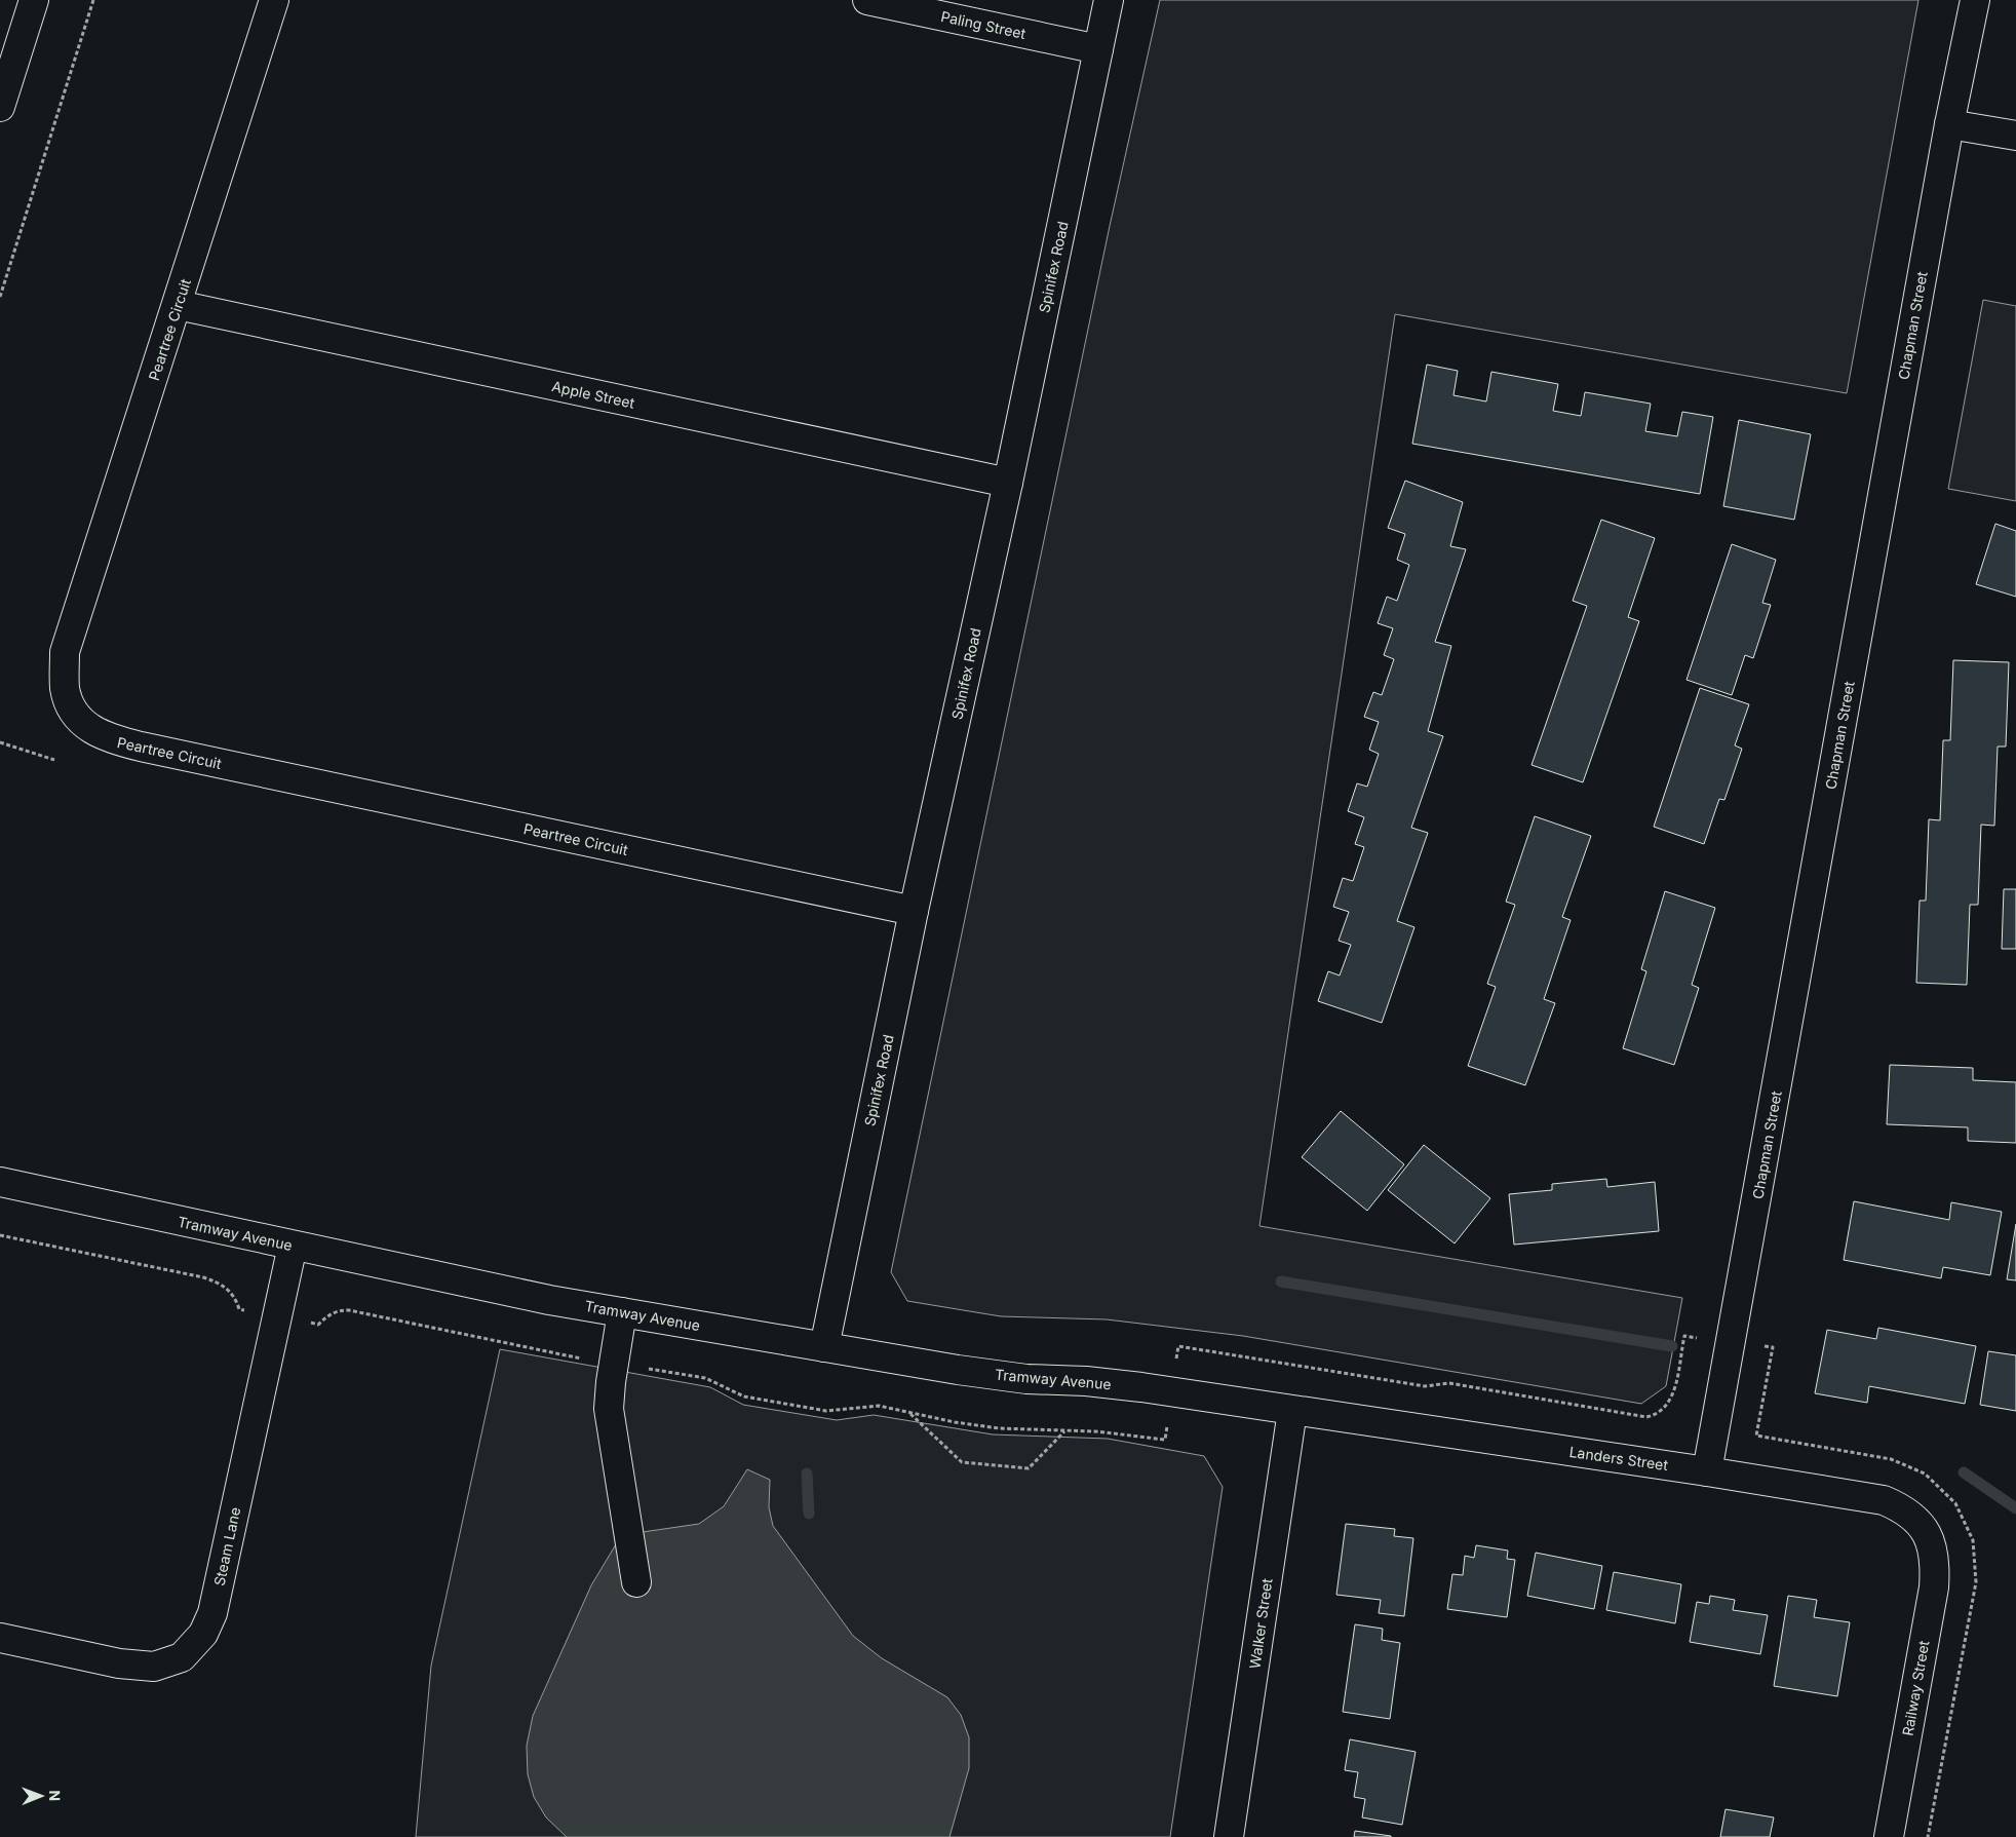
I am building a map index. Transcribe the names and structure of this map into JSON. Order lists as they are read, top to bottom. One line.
{"streets":{"street":["Paling Street","Spinifex Road","Chapman Street","Peartree Circuit","Apple Street","Tramway Avenue","Landers Street","Steam Lane","Walker Street","Railway Street"]},"crossings":[["Paling Street","Spinifex Road"],["Spinifex Road","Peartree Circuit"],["Spinifex Road","Apple Street"],["Spinifex Road","Tramway Avenue"],["Chapman Street","Landers Street"],["Peartree Circuit","Apple Street"],["Tramway Avenue","Landers Street"],["Tramway Avenue","Steam Lane"],["Tramway Avenue","Walker Street"],["Landers Street","Walker Street"],["Landers Street","Railway Street"]],"north":"right"}
